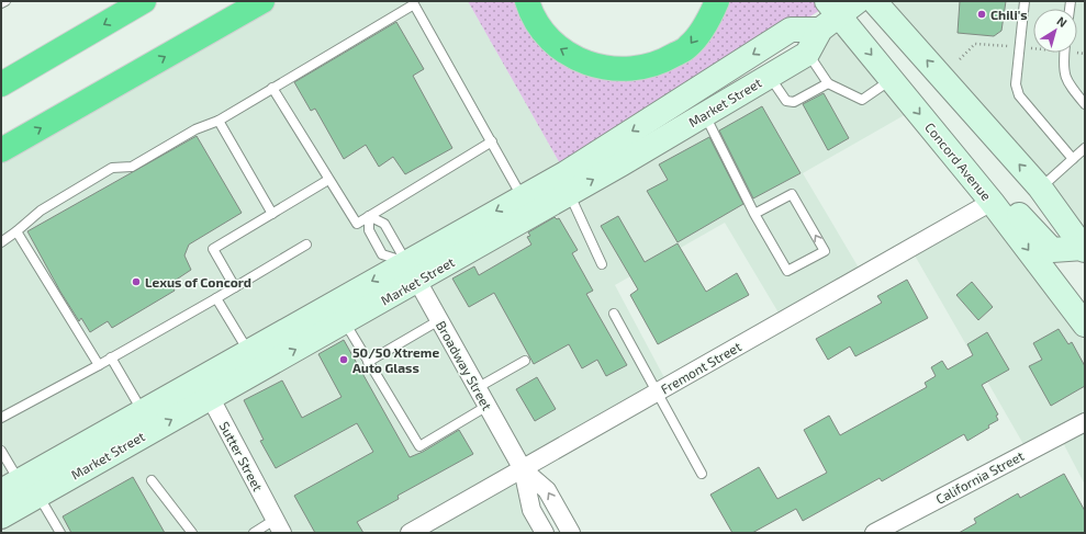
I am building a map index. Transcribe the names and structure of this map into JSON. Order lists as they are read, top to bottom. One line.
{"streets":{"main road":["Market Street","Concord Avenue"],"street":["Broadway Street","Fremont Street","Sutter Street","California Street"]},"crossings":[["Market Street","Concord Avenue"],["Market Street","Broadway Street"],["Market Street","Sutter Street"],["Concord Avenue","Fremont Street"],["Broadway Street","Fremont Street"]],"places":["Chili's","Lexus of Concord","50/50 Xtreme Auto Glass"],"north":"top right"}
